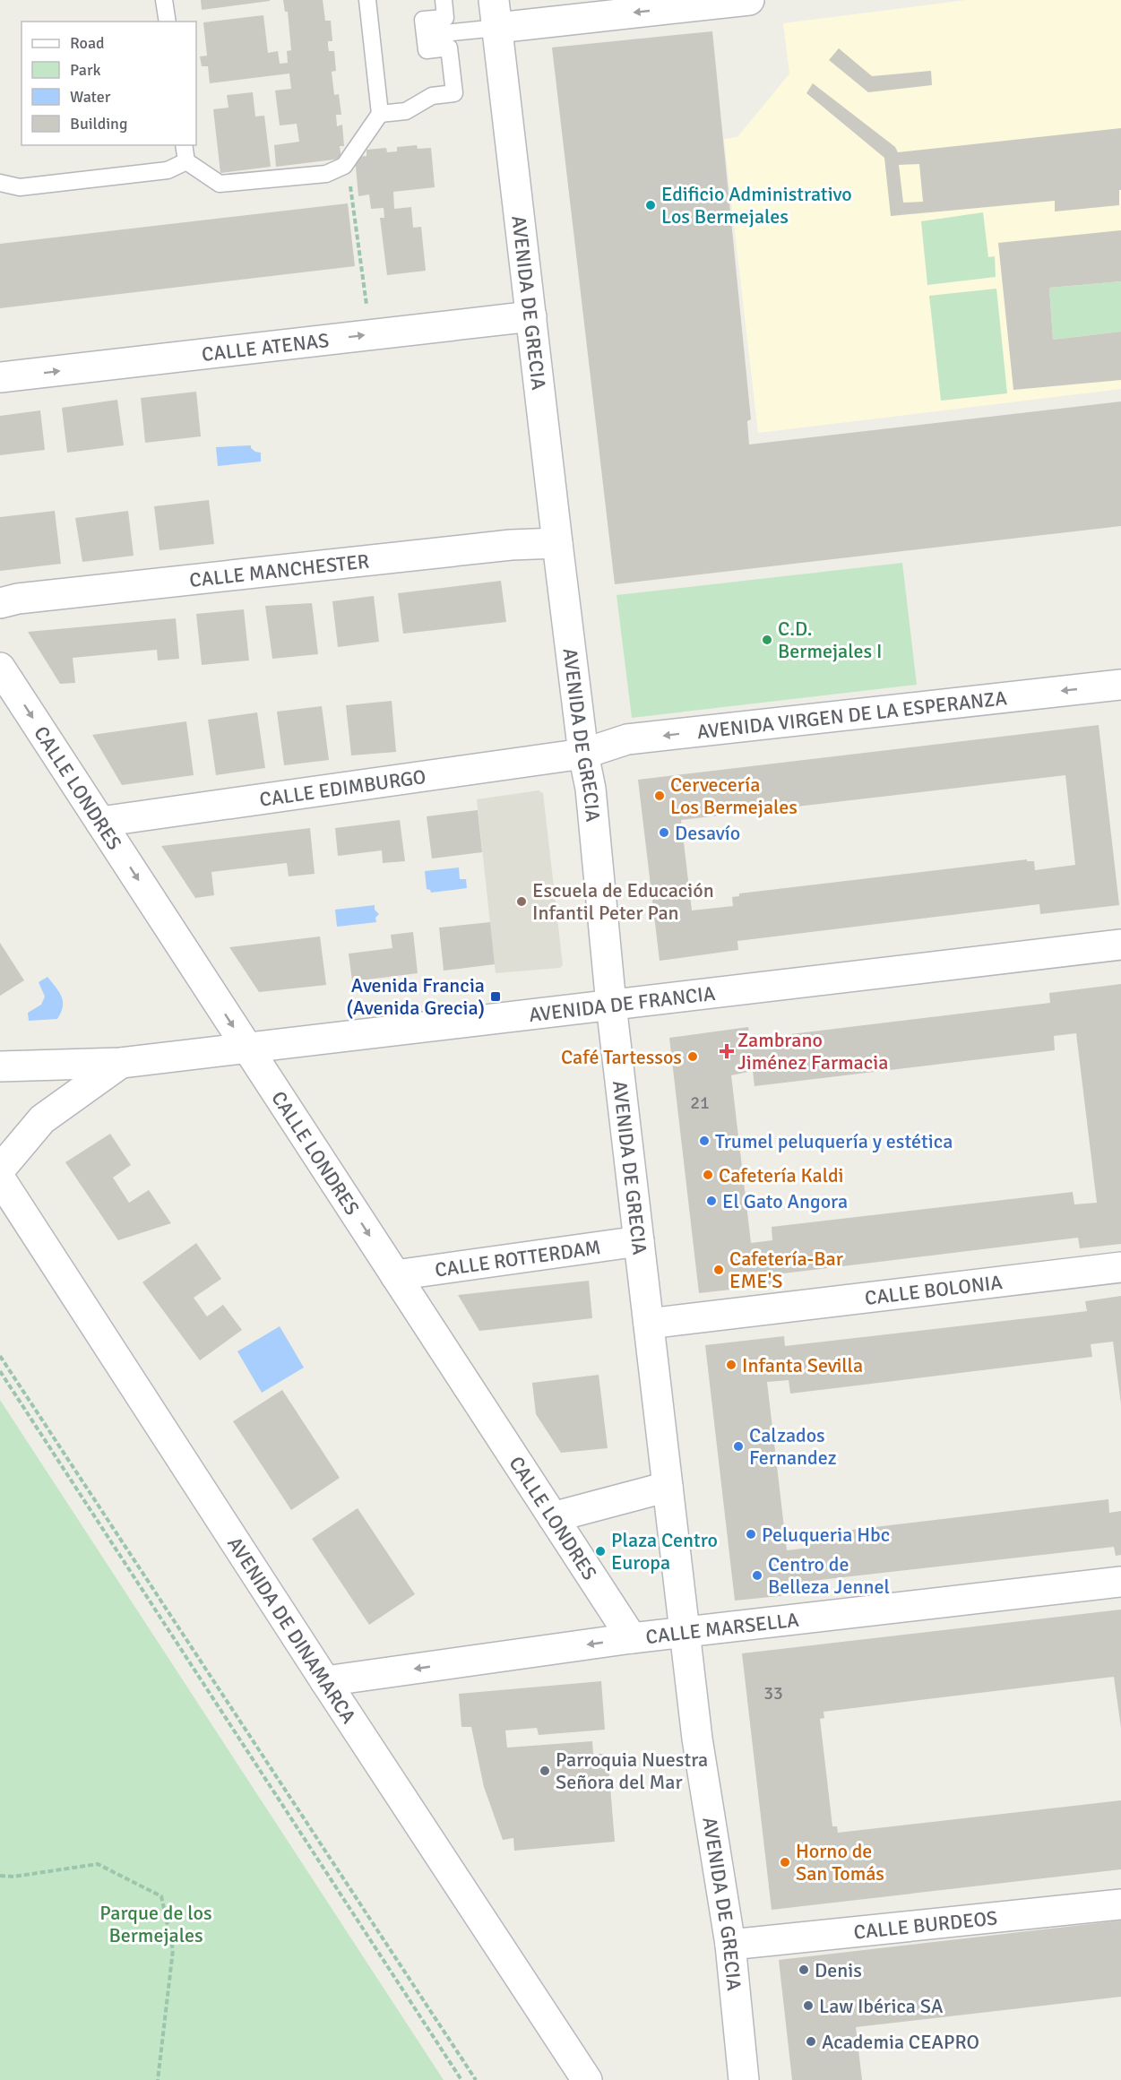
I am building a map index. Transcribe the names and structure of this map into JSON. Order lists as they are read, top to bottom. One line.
{"streets":{"street":["AVENIDA DE GRECIA","CALLE ATENAS","CALLE MANCHESTER","AVENIDA VIRGEN DE LA ESPERANZA","CALLE LONDRES","CALLE EDIMBURGO","AVENIDA DE FRANCIA","CALLE ROTTERDAM","CALLE BOLONIA","CALLE MARSELLA","AVENIDA DE DINAMARCA","CALLE BURDEOS"]},"crossings":[["AVENIDA DE GRECIA","CALLE ATENAS"],["AVENIDA DE GRECIA","CALLE MANCHESTER"],["AVENIDA DE GRECIA","AVENIDA VIRGEN DE LA ESPERANZA"],["AVENIDA DE GRECIA","CALLE EDIMBURGO"],["AVENIDA DE GRECIA","AVENIDA DE FRANCIA"],["AVENIDA DE GRECIA","CALLE ROTTERDAM"],["AVENIDA DE GRECIA","CALLE BOLONIA"],["AVENIDA DE GRECIA","CALLE MARSELLA"],["AVENIDA DE GRECIA","CALLE BURDEOS"],["AVENIDA VIRGEN DE LA ESPERANZA","CALLE EDIMBURGO"],["CALLE LONDRES","CALLE EDIMBURGO"],["CALLE LONDRES","AVENIDA DE FRANCIA"],["CALLE LONDRES","CALLE ROTTERDAM"],["CALLE LONDRES","CALLE MARSELLA"],["CALLE MARSELLA","AVENIDA DE DINAMARCA"]],"one_way":["CALLE ATENAS","AVENIDA VIRGEN DE LA ESPERANZA","CALLE LONDRES","CALLE MARSELLA"],"parks":["Parque de los Bermejales"],"places":{"other":["Edificio Administrativo Los Bermejales","C.D. Bermejales I","Cervecería Los Bermejales","Desavío","Escuela de Educación Infantil Peter Pan","Café Tartessos","Trumel peluquería y estética","Cafetería Kaldi","El Gato Angora","Cafetería-Bar EME'S","Infanta Sevilla","Calzados Fernandez","Peluqueria Hbc","Plaza Centro Europa","Centro de Belleza Jennel","Parroquia Nuestra Señora del Mar","Horno de San Tomás","Denis","Law Ibérica SA","Academia CEAPRO"],"transit":["Avenida Francia (Avenida Grecia)"],"health":["Zambrano Jiménez Farmacia"]},"house_numbers":["21","33"],"legend":["Road","Park","Water","Building"]}
